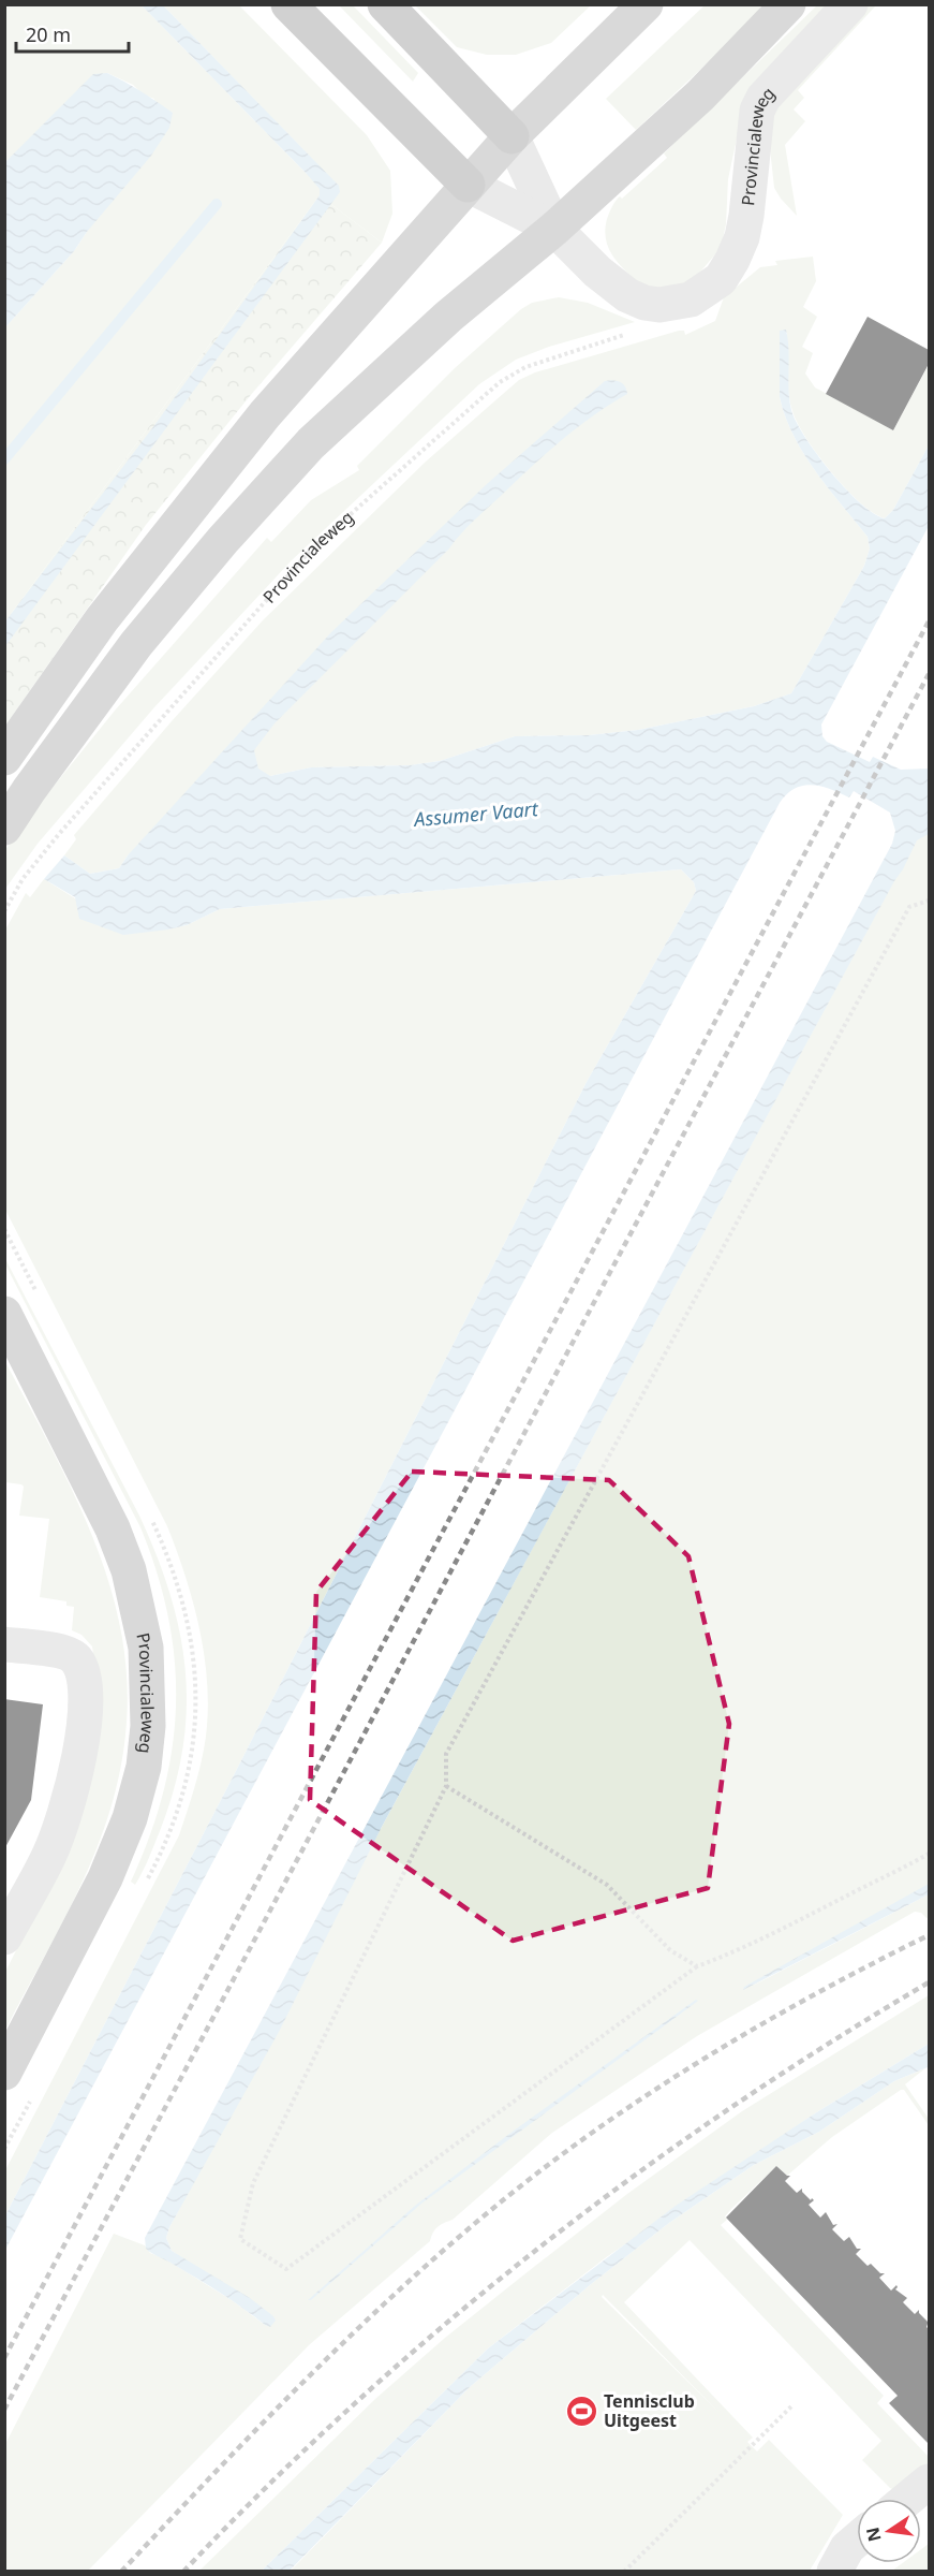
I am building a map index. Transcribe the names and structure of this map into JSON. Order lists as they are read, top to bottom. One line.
{"streets":{"main road":["Provincialeweg"]},"water":["Assumer Vaart"],"places":{"sports":["Tennisclub Uitgeest"]},"scale_bar":"20 m","north":"left"}
